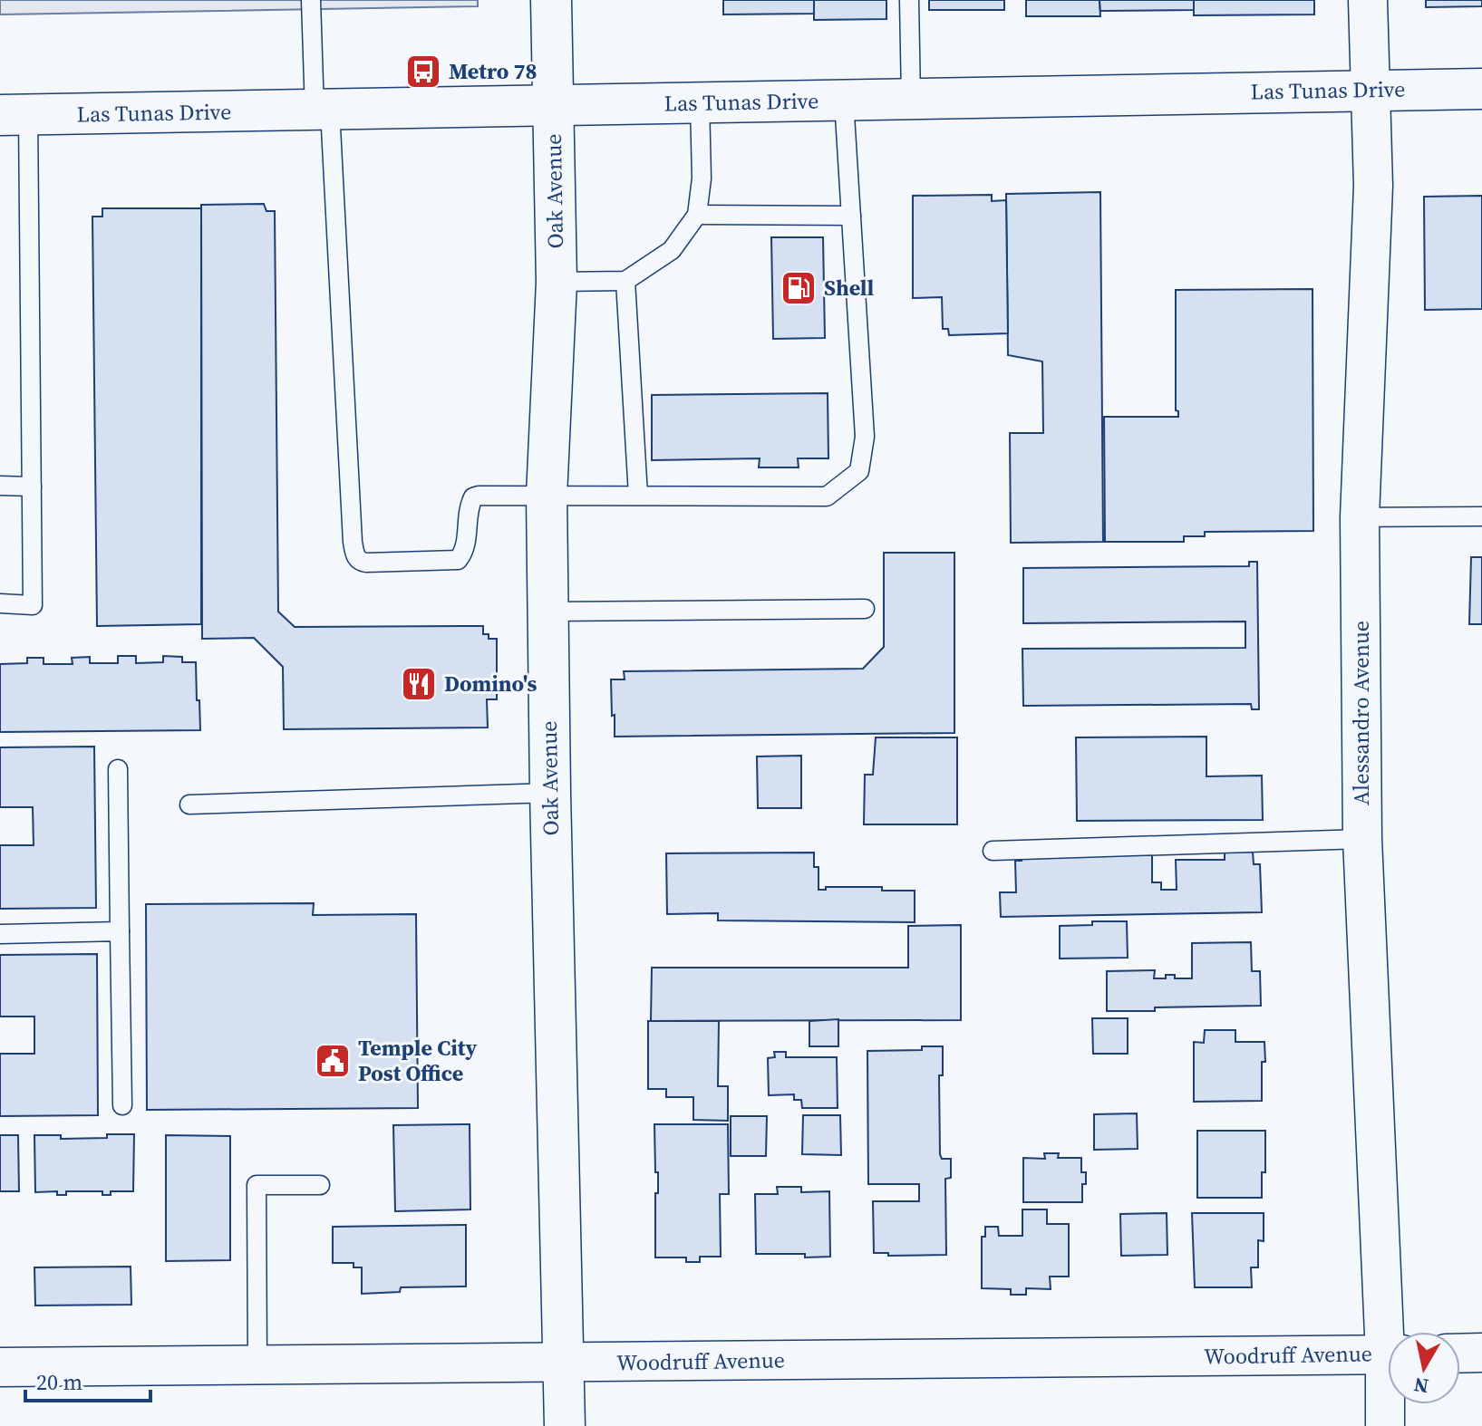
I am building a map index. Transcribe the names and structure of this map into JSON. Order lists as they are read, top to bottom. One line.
{"streets":{"main road":["Las Tunas Drive","Oak Avenue"],"street":["Alessandro Avenue","Woodruff Avenue"]},"crossings":[["Las Tunas Drive","Oak Avenue"],["Las Tunas Drive","Alessandro Avenue"],["Oak Avenue","Woodruff Avenue"]],"places":{"bus stop":["Metro 78"],"fuel station":["Shell"],"restaurant":["Domino's"],"public building":["Temple City Post Office"]},"scale_bar":"20 m","north":"bottom"}
